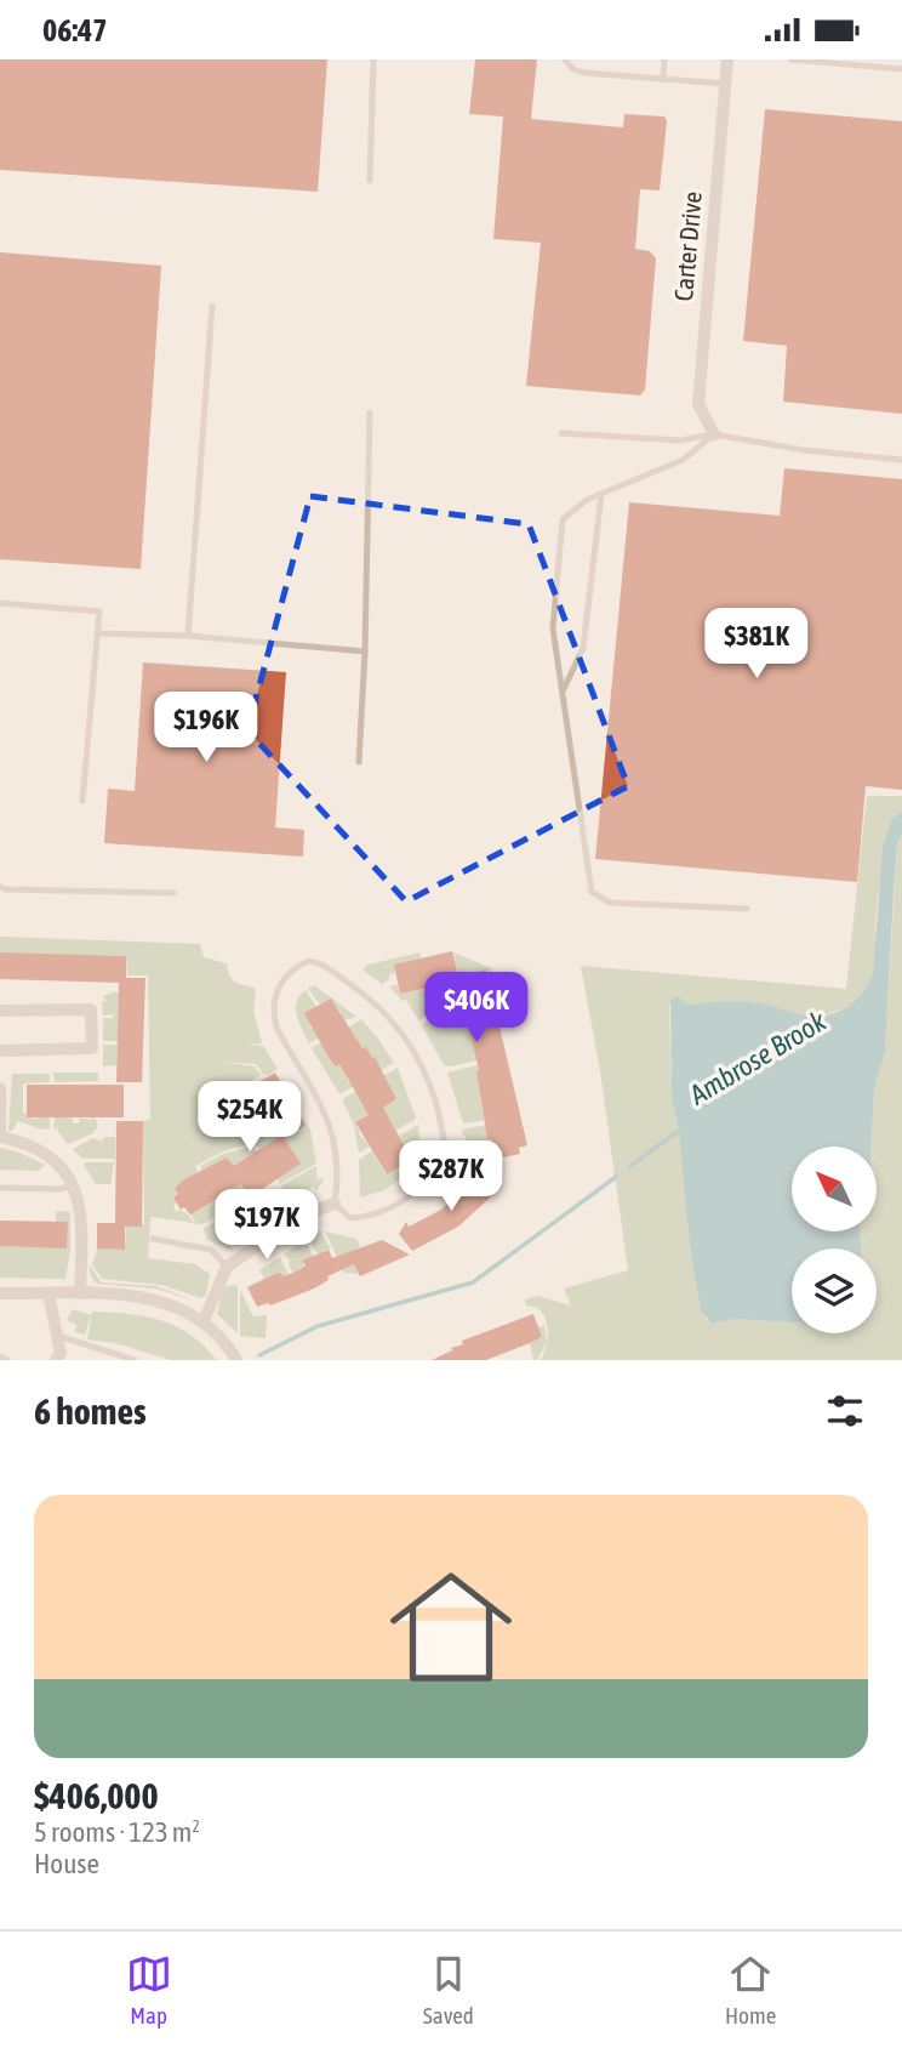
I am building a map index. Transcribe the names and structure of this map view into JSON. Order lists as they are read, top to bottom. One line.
{"streets":{"street":["Carter Drive"]},"water":["Ambrose Brook"],"north":"top left","page":{"status":"06:47","price":["$381K","$196K","$406K","$254K","$287K","$197K"],"heading":"6 homes","list":[{"name":"$406,000","note":"5 rooms · 123 m² · House"}],"tabs":["Map","Saved","Home"]}}
